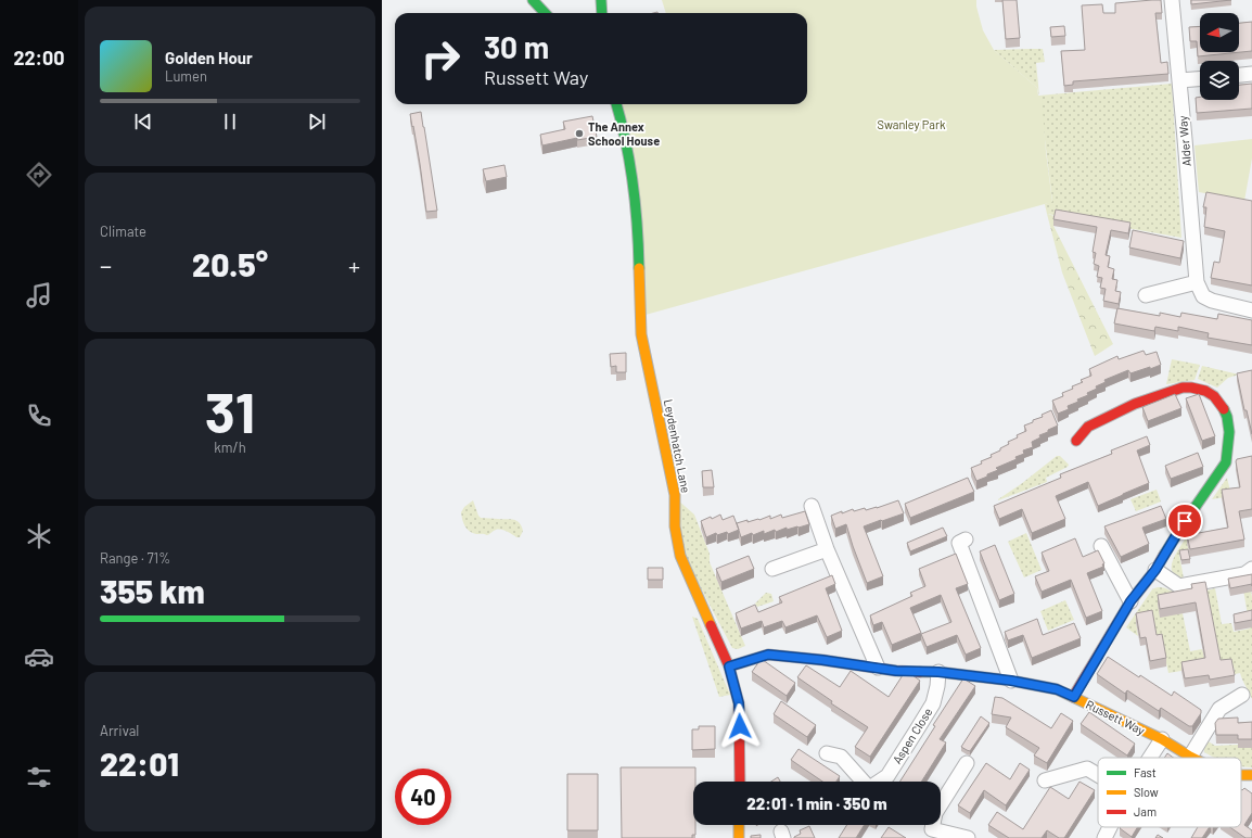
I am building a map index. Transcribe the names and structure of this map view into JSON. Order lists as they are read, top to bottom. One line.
{"streets":{"street":["Alder Way","Leydenhatch Lane","Russett Way","Aspen Close"]},"crossings":[["Leydenhatch Lane","Russett Way"],["Russett Way","Aspen Close"]],"parks":["Swanley Park"],"places":["The Annex School House"],"legend":["Fast","Slow","Jam"],"north":"left","page":{"tabs":"22:00","turn":["30 m","Russett Way"],"song":["Golden Hour","Lumen"],"tile":["Climate",["31","km/h"],["Range · 71%","355 km"],["Arrival","22:01"]],"heat":["−","20.5°","+"],"limit":"40","trip":"22:01 · 1 min · 350 m"}}
